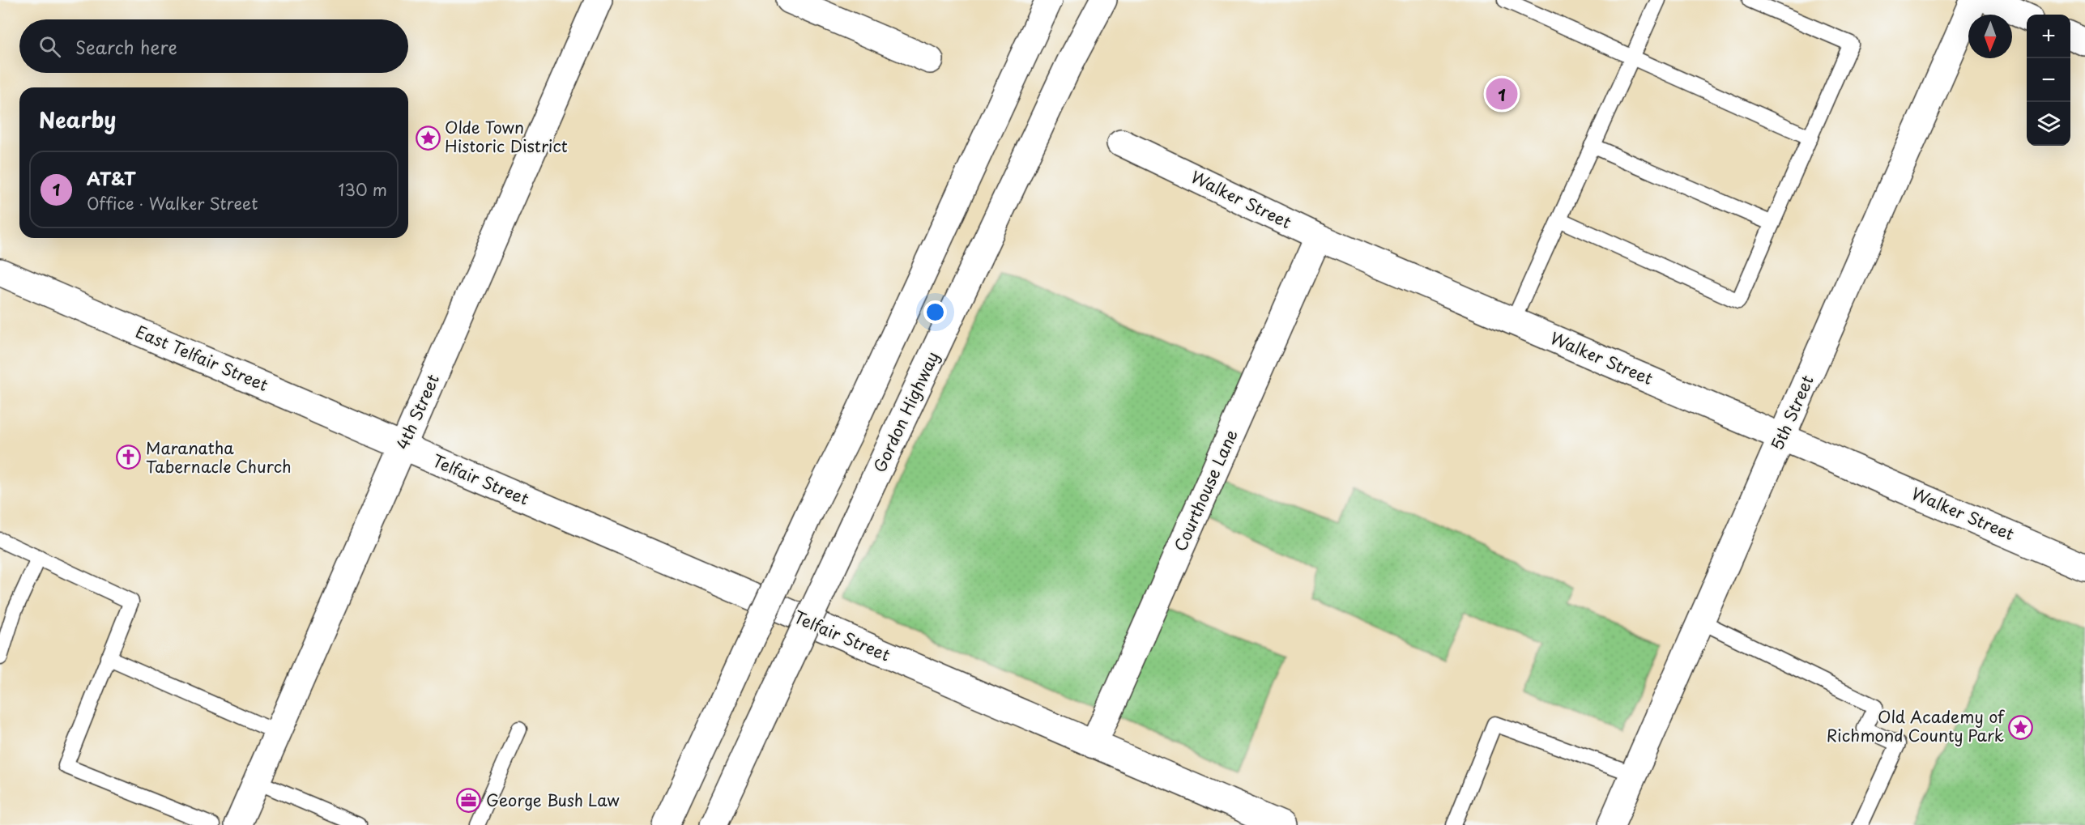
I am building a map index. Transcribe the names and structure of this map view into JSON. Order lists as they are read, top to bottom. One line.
{"streets":{"main road":["Walker Street","East Telfair Street","4th Street","Gordon Highway","5th Street","Telfair Street","Courthouse Lane"]},"crossings":[["Walker Street","5th Street"],["Walker Street","Courthouse Lane"],["East Telfair Street","4th Street"],["East Telfair Street","Telfair Street"],["4th Street","Telfair Street"],["Telfair Street","Courthouse Lane"]],"places":{"place":["Olde Town Historic District","Old Academy of Richmond County Park"],"church":["Maranatha Tabernacle Church"],"office":["George Bush Law"]},"north":"bottom","page":{"map_buttons":["+","−"],"search":"Search here","pins":"1","heading":"Nearby","list":[{"mark":"1","name":"AT&T","note":"Office · Walker Street","value":"130 m"}]}}
